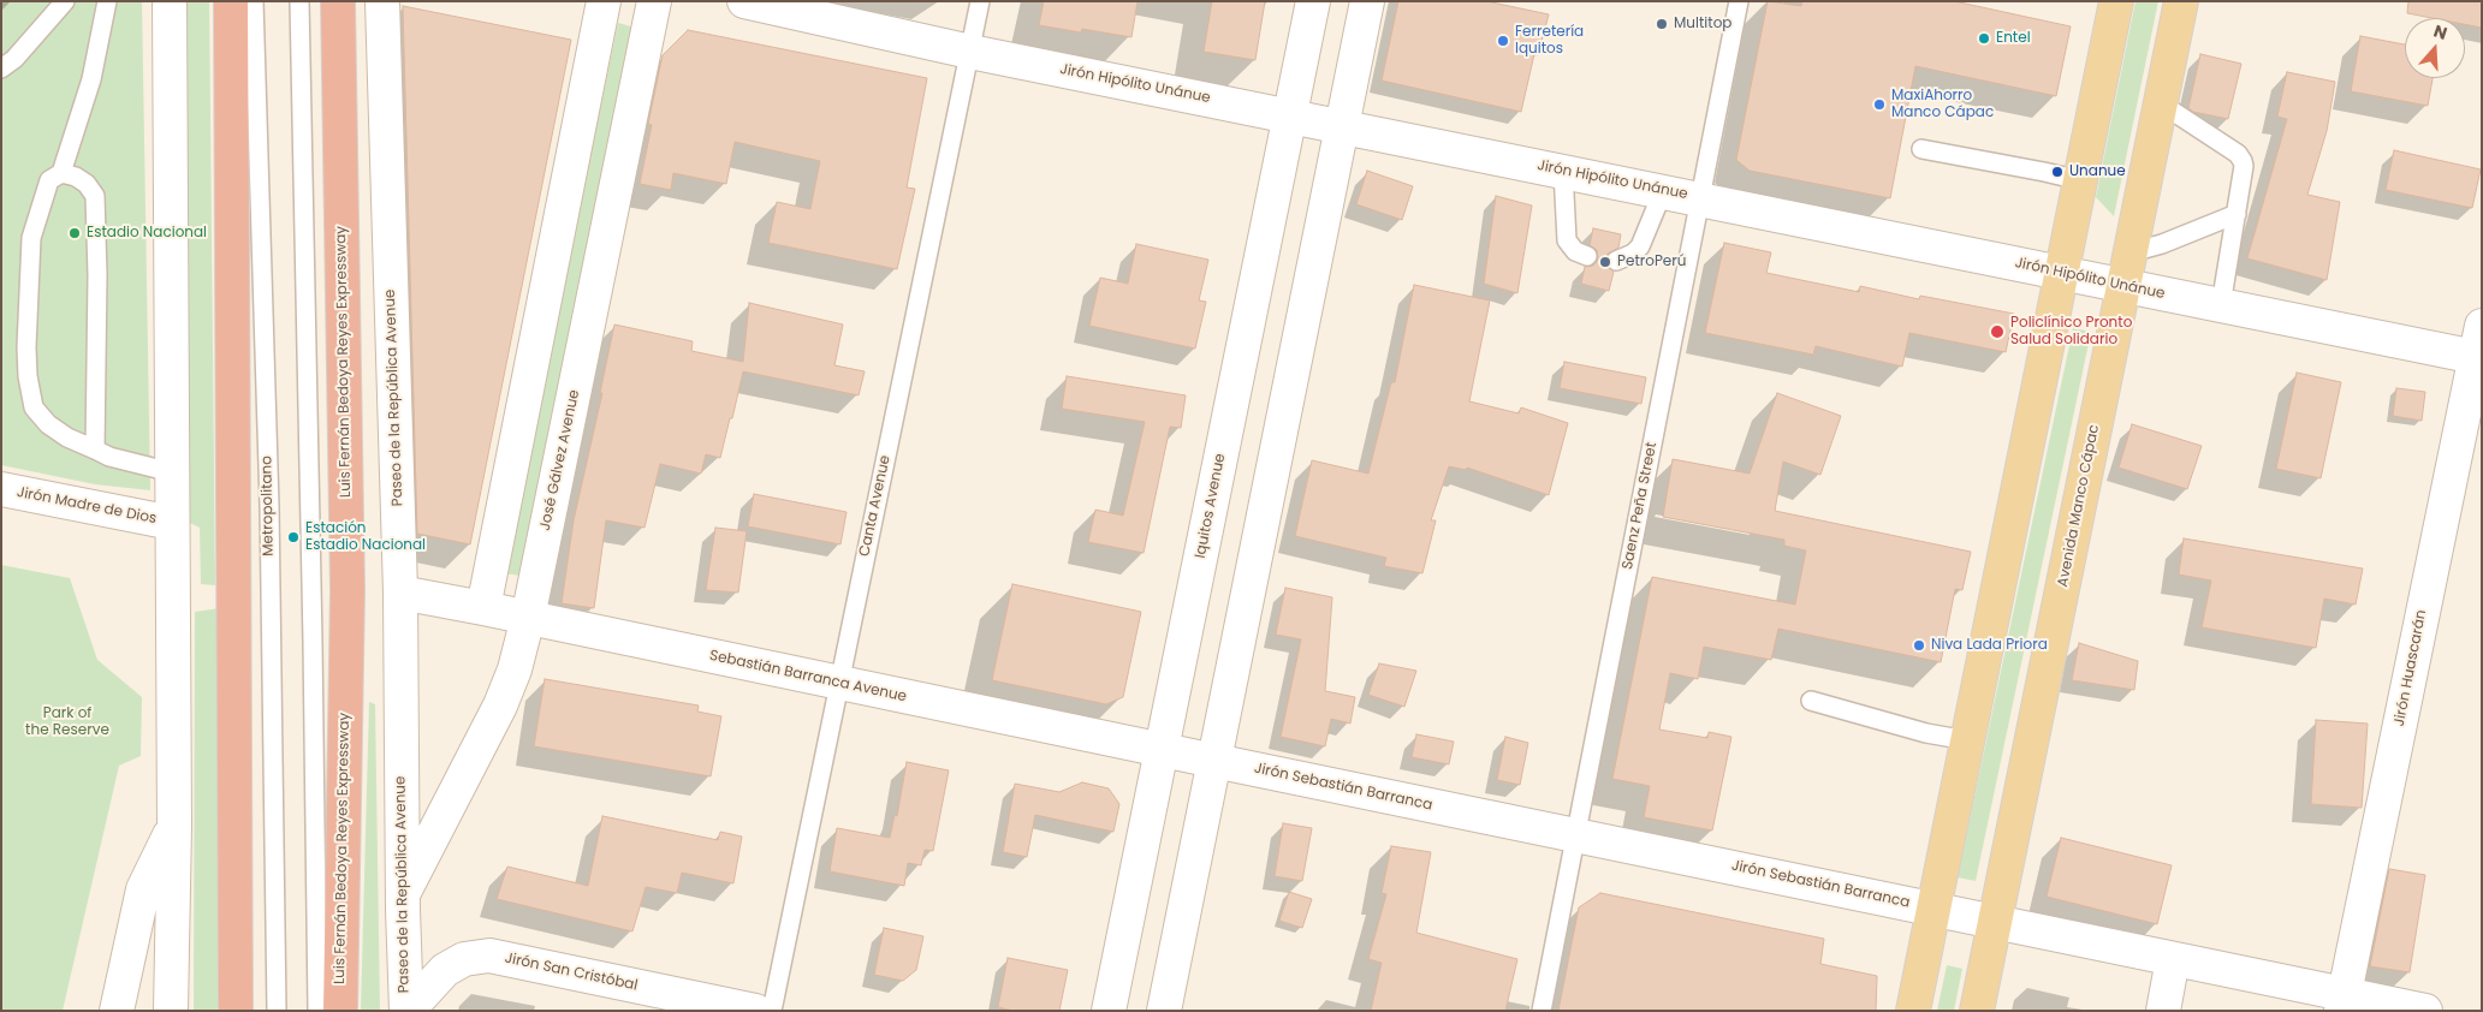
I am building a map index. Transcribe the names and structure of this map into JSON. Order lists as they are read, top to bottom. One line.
{"streets":{"highway":["Luis Fernán Bedoya Reyes Expressway"],"main road":["Avenida Manco Cápac"],"street":["Jirón Hipólito Unánue","Paseo de la República Avenue","José Gálvez Avenue","Jirón Madre de Dios","Iquitos Avenue","Jirón Huascarán","Sebastián Barranca Avenue","Jirón Sebastián Barranca","Jirón San Cristóbal"],"lane":["Metropolitano","Canta Avenue","Saenz Peña Street"]},"crossings":[["Jirón Hipólito Unánue","Canta Avenue"],["Jirón Hipólito Unánue","Iquitos Avenue"],["Jirón Hipólito Unánue","Saenz Peña Street"],["Jirón Hipólito Unánue","Avenida Manco Cápac"],["Jirón Hipólito Unánue","Jirón Huascarán"],["Paseo de la República Avenue","José Gálvez Avenue"],["Paseo de la República Avenue","Sebastián Barranca Avenue"],["Paseo de la República Avenue","Jirón San Cristóbal"],["José Gálvez Avenue","Sebastián Barranca Avenue"],["Canta Avenue","Sebastián Barranca Avenue"],["Iquitos Avenue","Sebastián Barranca Avenue"],["Saenz Peña Street","Jirón Sebastián Barranca"],["Avenida Manco Cápac","Jirón Sebastián Barranca"],["Jirón Huascarán","Jirón Sebastián Barranca"],["Sebastián Barranca Avenue","Jirón Sebastián Barranca"]],"parks":["Park of the Reserve"],"places":["Multitop","Entel","Ferretería Iquitos","MaxiAhorro Manco Cápac","Unanue","Estadio Nacional","PetroPerú","Policlínico Pronto Salud Solidario","Estación Estadio Nacional","Niva Lada Priora"],"north":"top"}
